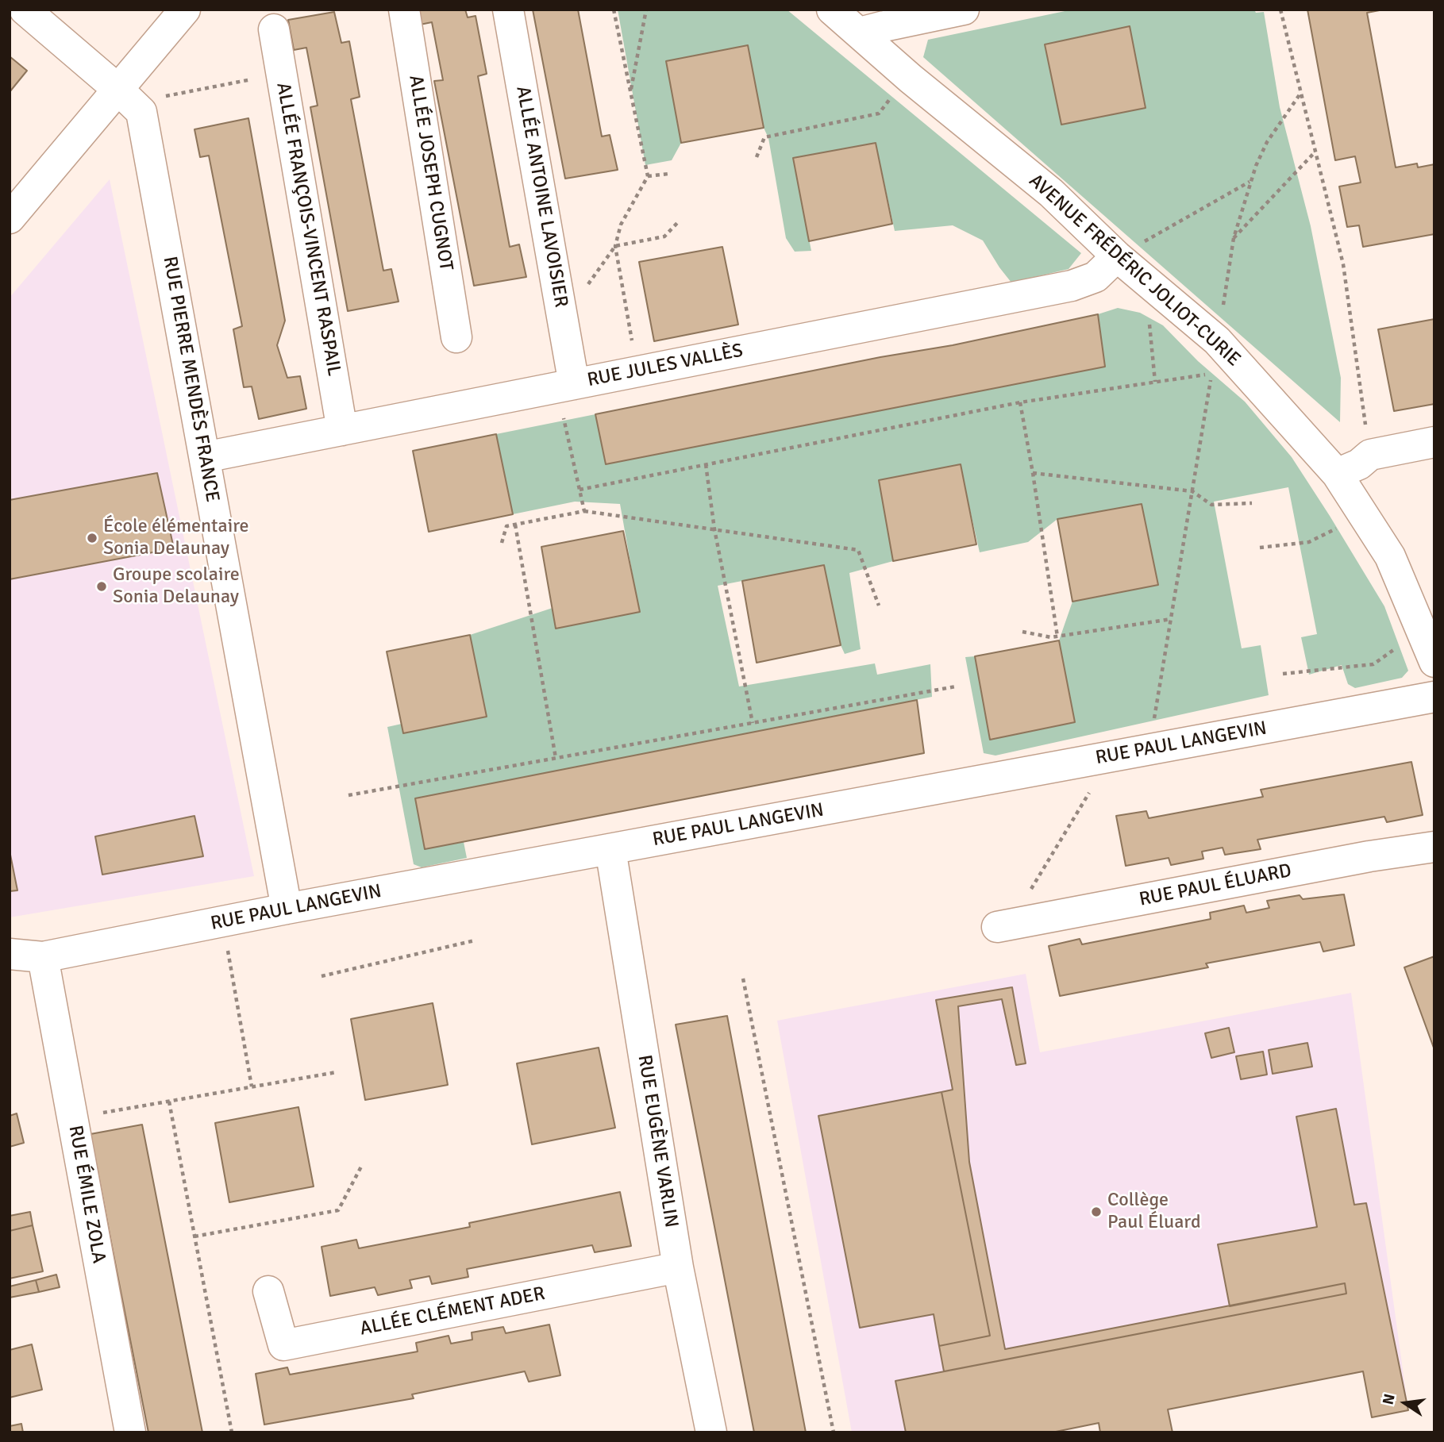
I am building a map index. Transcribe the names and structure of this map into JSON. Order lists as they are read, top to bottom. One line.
{"streets":{"street":["ALLÉE JOSEPH CUGNOT","ALLÉE ANTOINE LAVOISIER","ALLÉE FRANÇOIS-VINCENT RASPAIL","AVENUE FRÉDÉRIC JOLIOT-CURIE","RUE JULES VALLÈS","RUE PIERRE MENDÈS FRANCE","RUE PAUL LANGEVIN","RUE PAUL ÉLUARD","RUE EUGÈNE VARLIN","RUE ÉMILE ZOLA","ALLÉE CLÉMENT ADER"]},"crossings":[["ALLÉE ANTOINE LAVOISIER","RUE JULES VALLÈS"],["ALLÉE FRANÇOIS-VINCENT RASPAIL","RUE JULES VALLÈS"],["AVENUE FRÉDÉRIC JOLIOT-CURIE","RUE JULES VALLÈS"],["RUE JULES VALLÈS","RUE PIERRE MENDÈS FRANCE"],["RUE PIERRE MENDÈS FRANCE","RUE PAUL LANGEVIN"],["RUE PAUL LANGEVIN","RUE EUGÈNE VARLIN"],["RUE PAUL LANGEVIN","RUE ÉMILE ZOLA"],["RUE EUGÈNE VARLIN","ALLÉE CLÉMENT ADER"]],"places":["École élémentaire Sonia Delaunay","Groupe scolaire Sonia Delaunay","Collège Paul Éluard"],"north":"left"}
